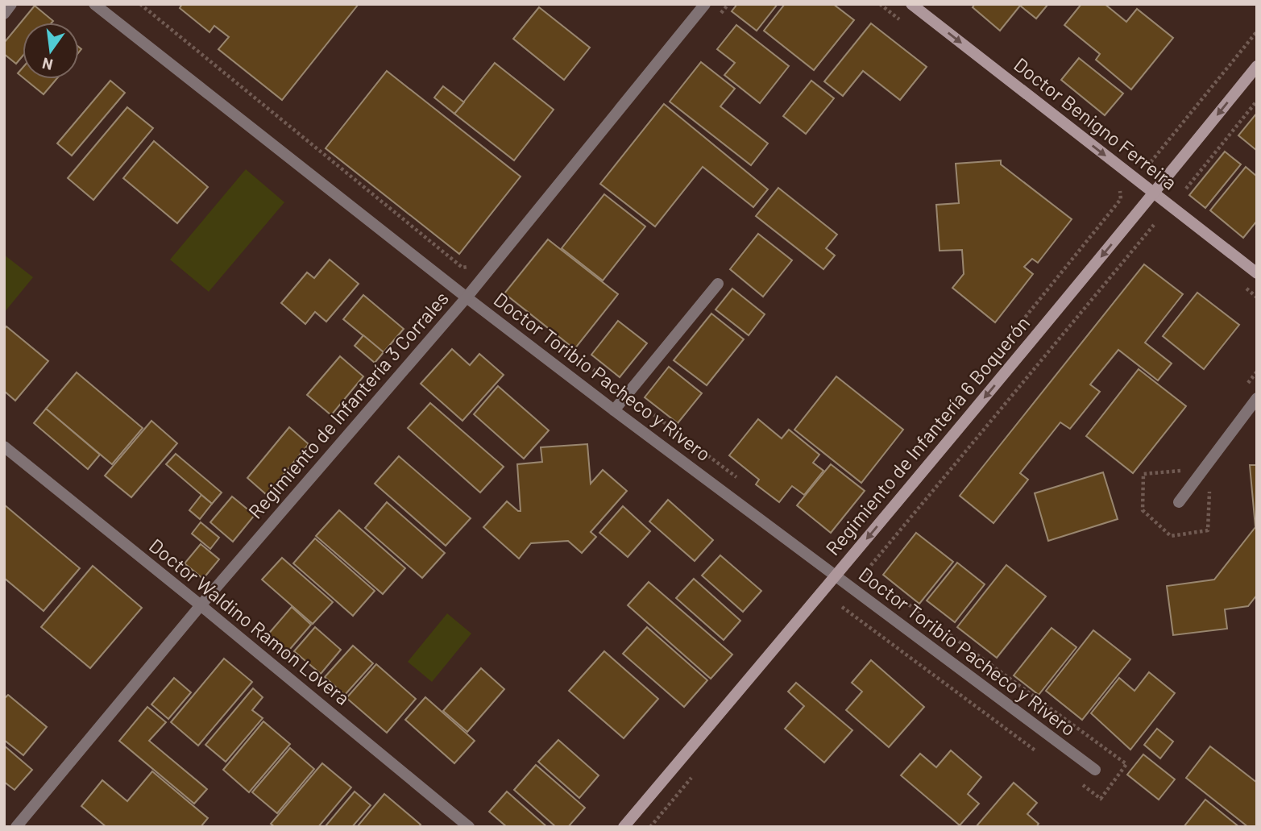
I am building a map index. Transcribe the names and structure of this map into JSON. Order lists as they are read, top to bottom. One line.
{"streets":{"street":["Doctor Benigno Ferreira","Doctor Toribio Pacheco y Rivero","Regimiento de Infantería 3 Corrales","Regimiento de Infantería 6 Boquerón","Doctor Waldino Ramon Lovera"]},"crossings":[["Doctor Benigno Ferreira","Regimiento de Infantería 6 Boquerón"],["Doctor Toribio Pacheco y Rivero","Regimiento de Infantería 3 Corrales"],["Doctor Toribio Pacheco y Rivero","Regimiento de Infantería 6 Boquerón"],["Regimiento de Infantería 3 Corrales","Doctor Waldino Ramon Lovera"]],"one_way":["Doctor Benigno Ferreira","Regimiento de Infantería 6 Boquerón"],"north":"bottom"}
